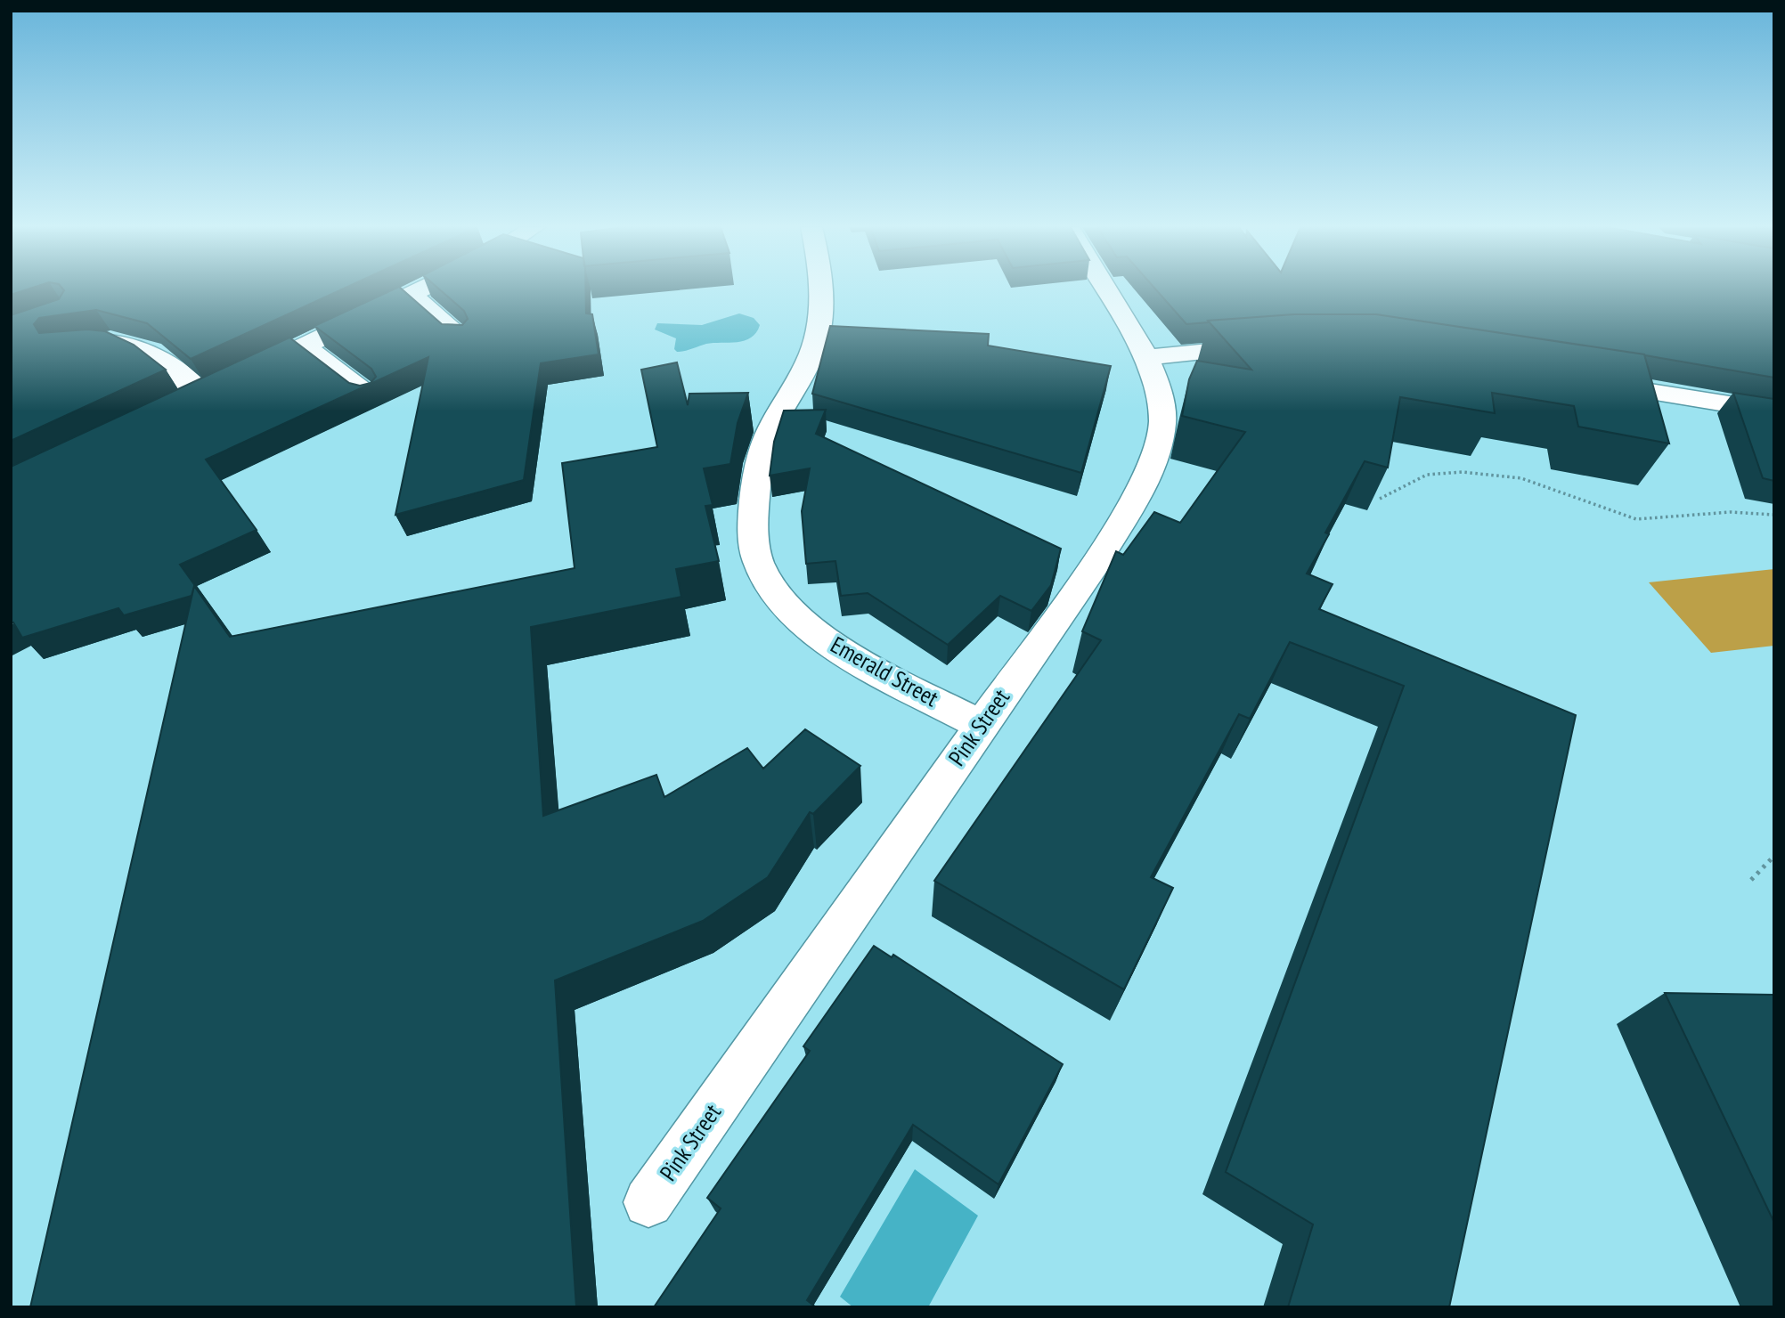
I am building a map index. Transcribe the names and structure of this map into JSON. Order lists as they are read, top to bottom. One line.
{"streets":{"street":["Emerald Street","Pink Street"]},"crossings":[["Emerald Street","Pink Street"]]}
